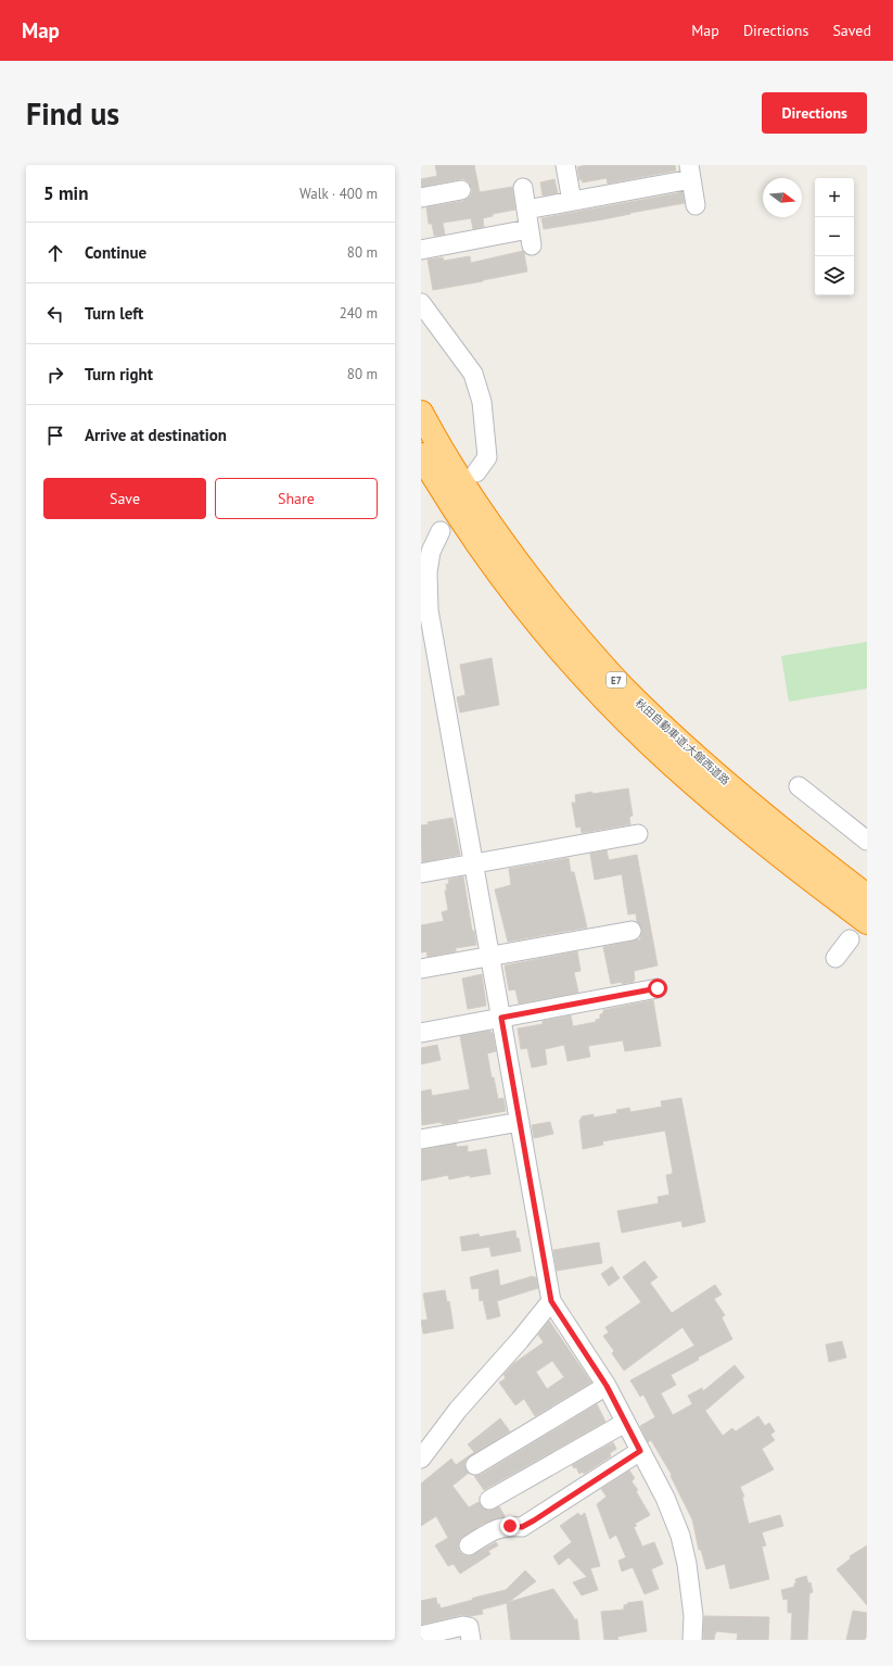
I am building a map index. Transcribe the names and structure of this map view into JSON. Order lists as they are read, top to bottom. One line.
{"streets":{"highway":["E7","秋田自動車道;大館西道路"]},"north":"right","page":{"header":"Map","nav":["Map","Directions","Saved"],"buttons":["Directions",["Save","Share"]],"title":"Find us","heading":["5 min","Walk · 400 m"],"map_buttons":["+","−"],"list":[["Continue","80 m"],["Turn left","240 m"],["Turn right","80 m"],"Arrive at destination"]}}
